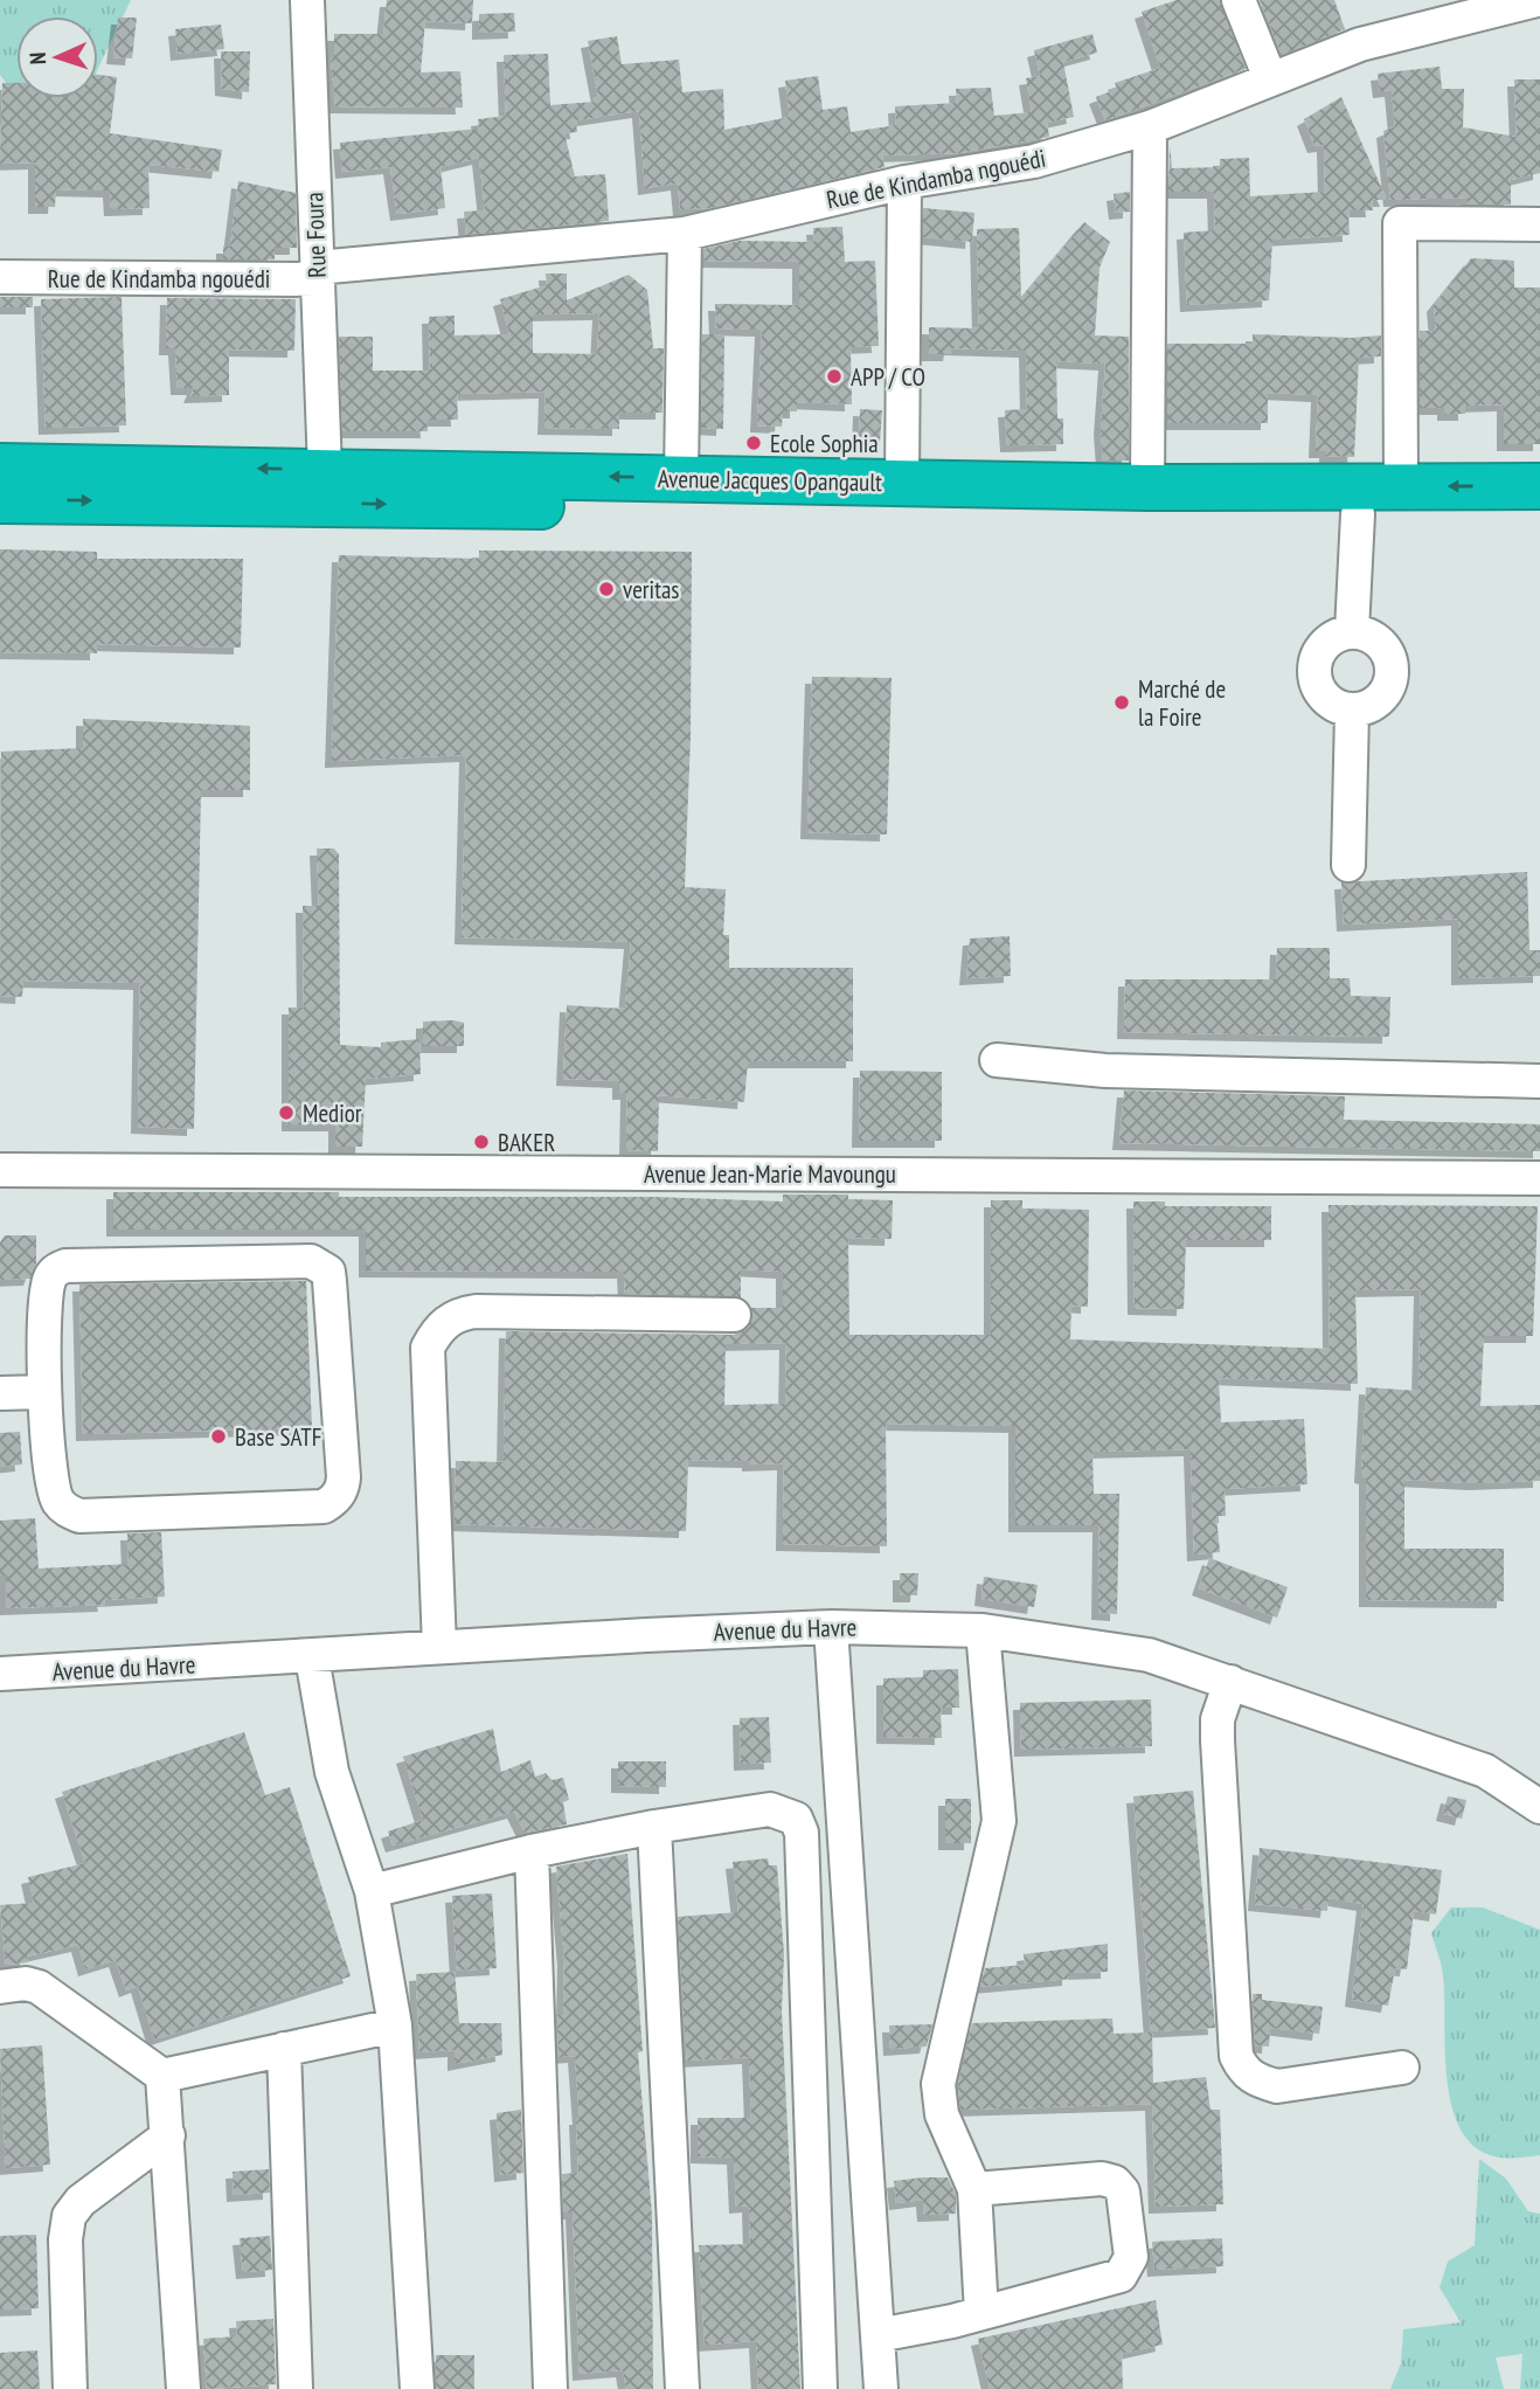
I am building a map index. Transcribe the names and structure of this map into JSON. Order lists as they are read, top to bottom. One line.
{"streets":{"highway":["Avenue Jacques Opangault"],"street":["Rue de Kindamba ngouédi","Rue Foura","Avenue Jean-Marie Mavoungu","Avenue du Havre"]},"crossings":[["Rue de Kindamba ngouédi","Rue Foura"],["Rue Foura","Avenue Jacques Opangault"]],"places":["APP / CO","Ecole Sophia","veritas","Marché de la Foire","Medior","BAKER","Base SATF"],"north":"left"}
